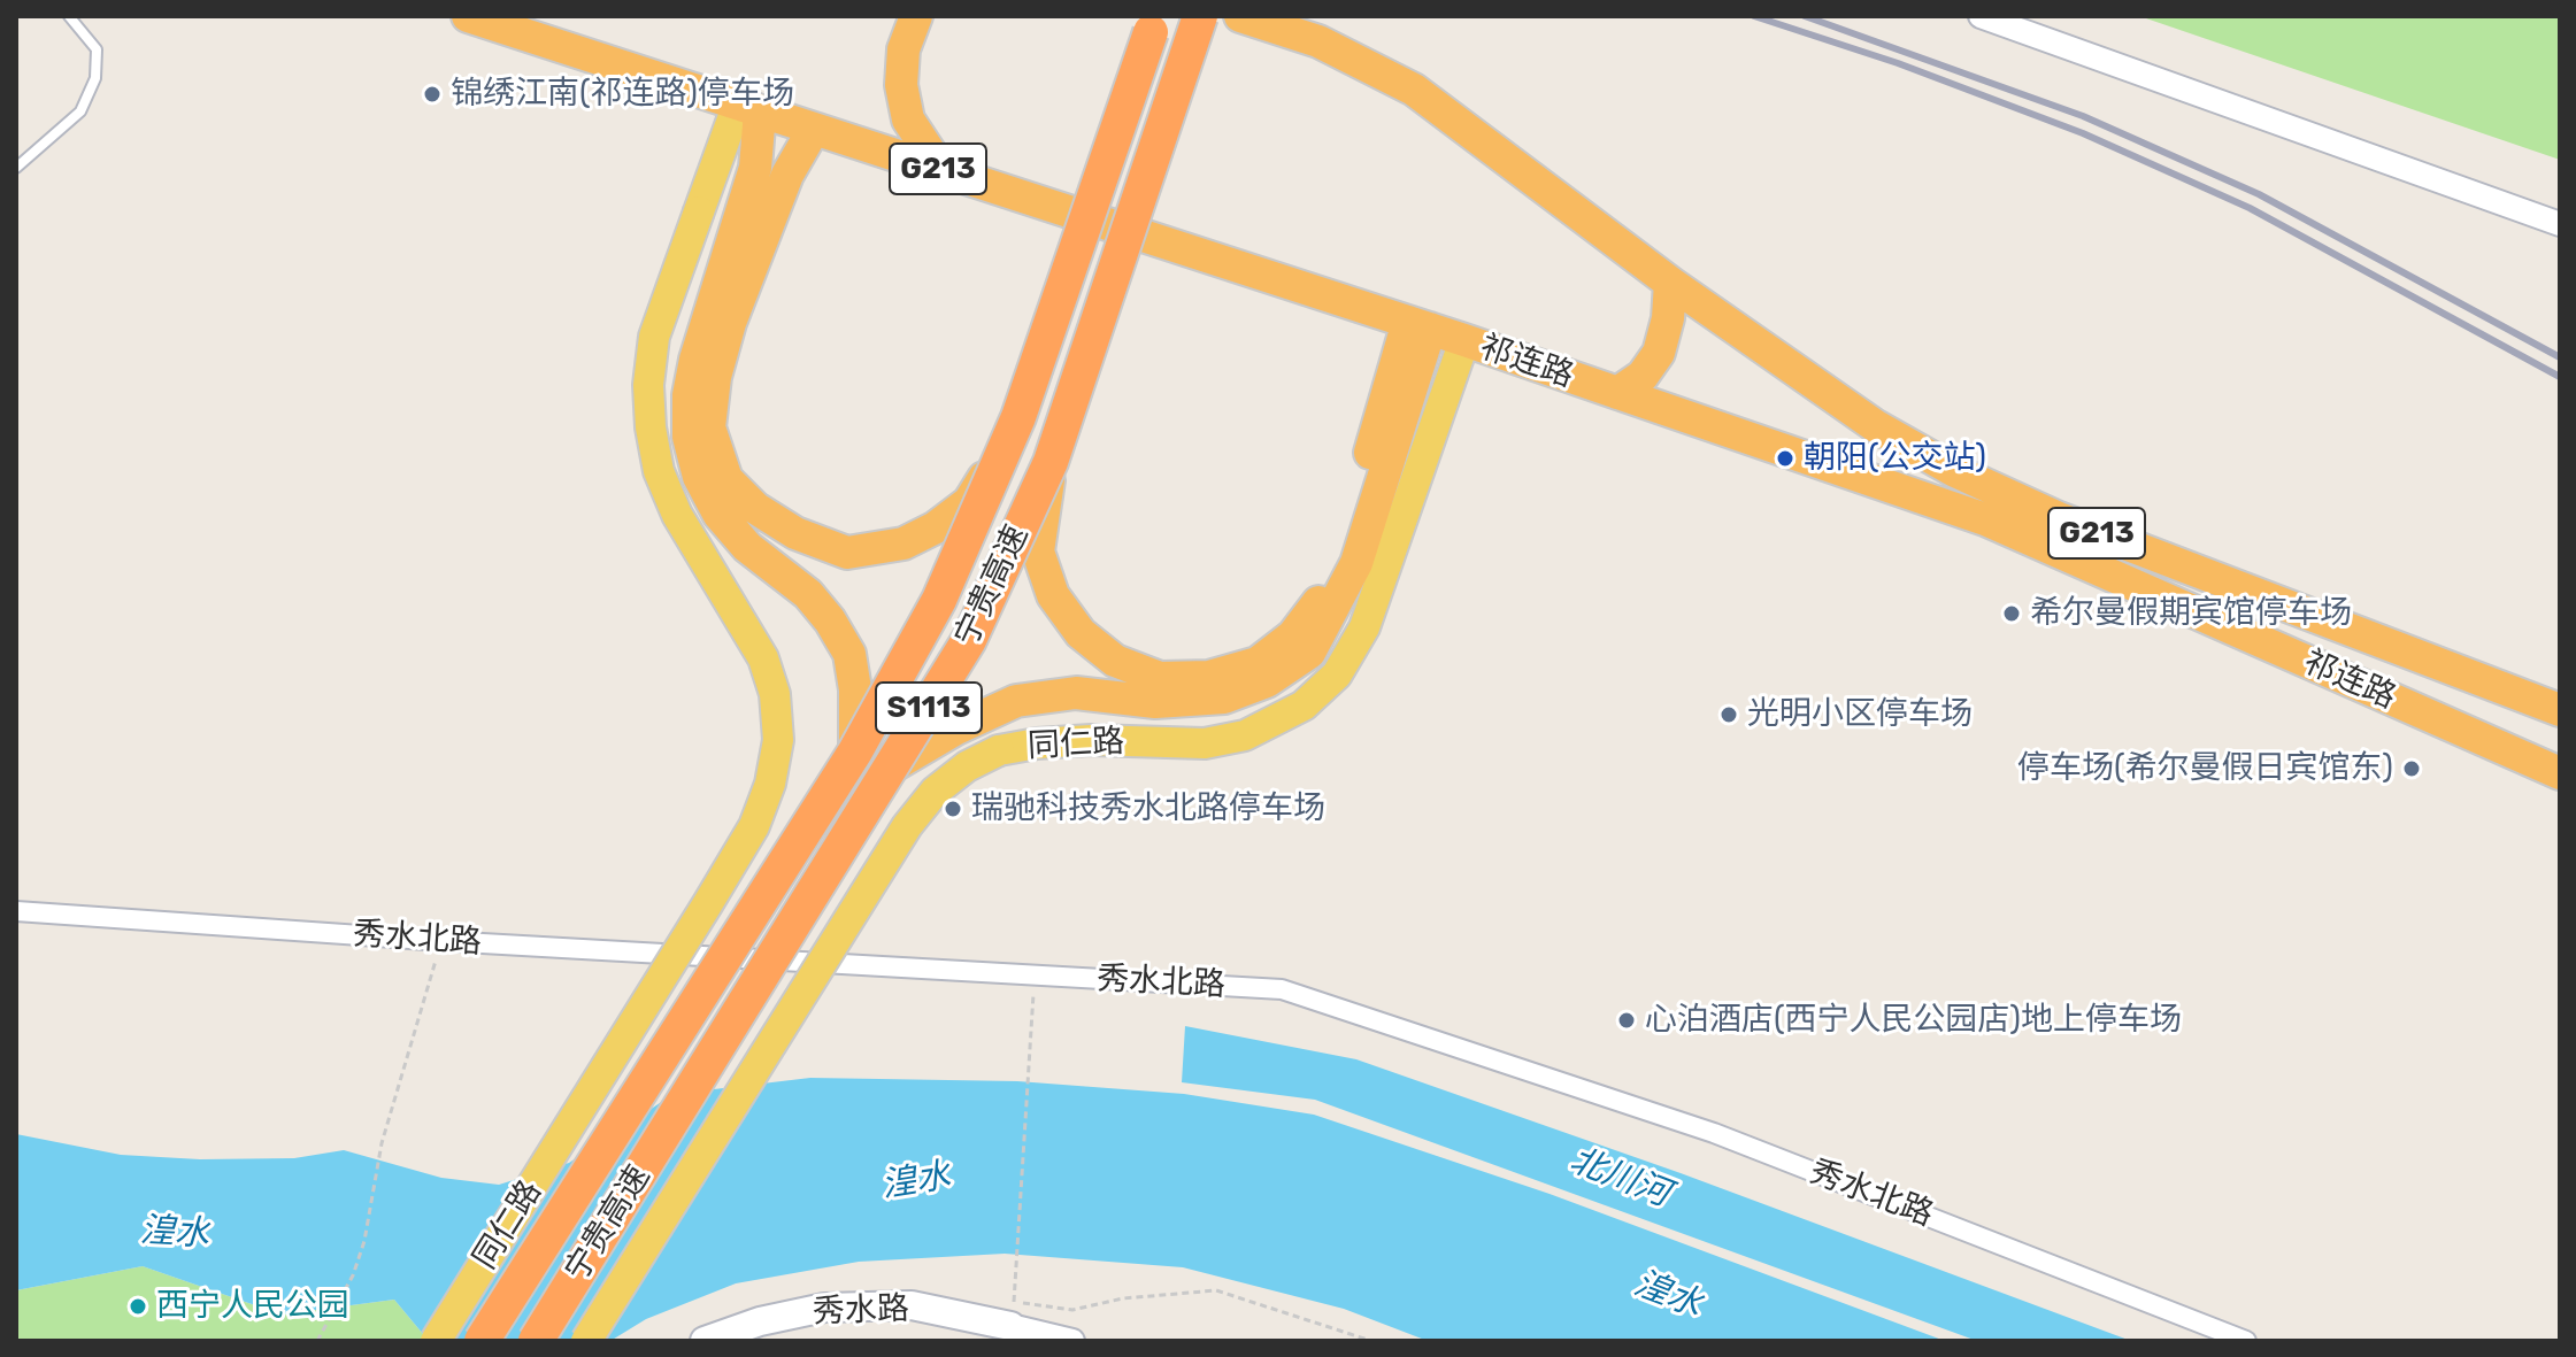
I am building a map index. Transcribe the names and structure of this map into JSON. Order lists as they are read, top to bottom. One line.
{"streets":{"highway":["G213","祁连路","宁贵高速","S1113"],"main road":["同仁路","秀水路"],"street":["秀水北路"]},"crossings":[["祁连路","同仁路"]],"water":["北川河","湟水"],"places":["锦绣江南(祁连路)停车场","朝阳(公交站)","希尔曼假期宾馆停车场","光明小区停车场","停车场(希尔曼假日宾馆东)","瑞驰科技秀水北路停车场","心泊酒店(西宁人民公园店)地上停车场","西宁人民公园"]}
